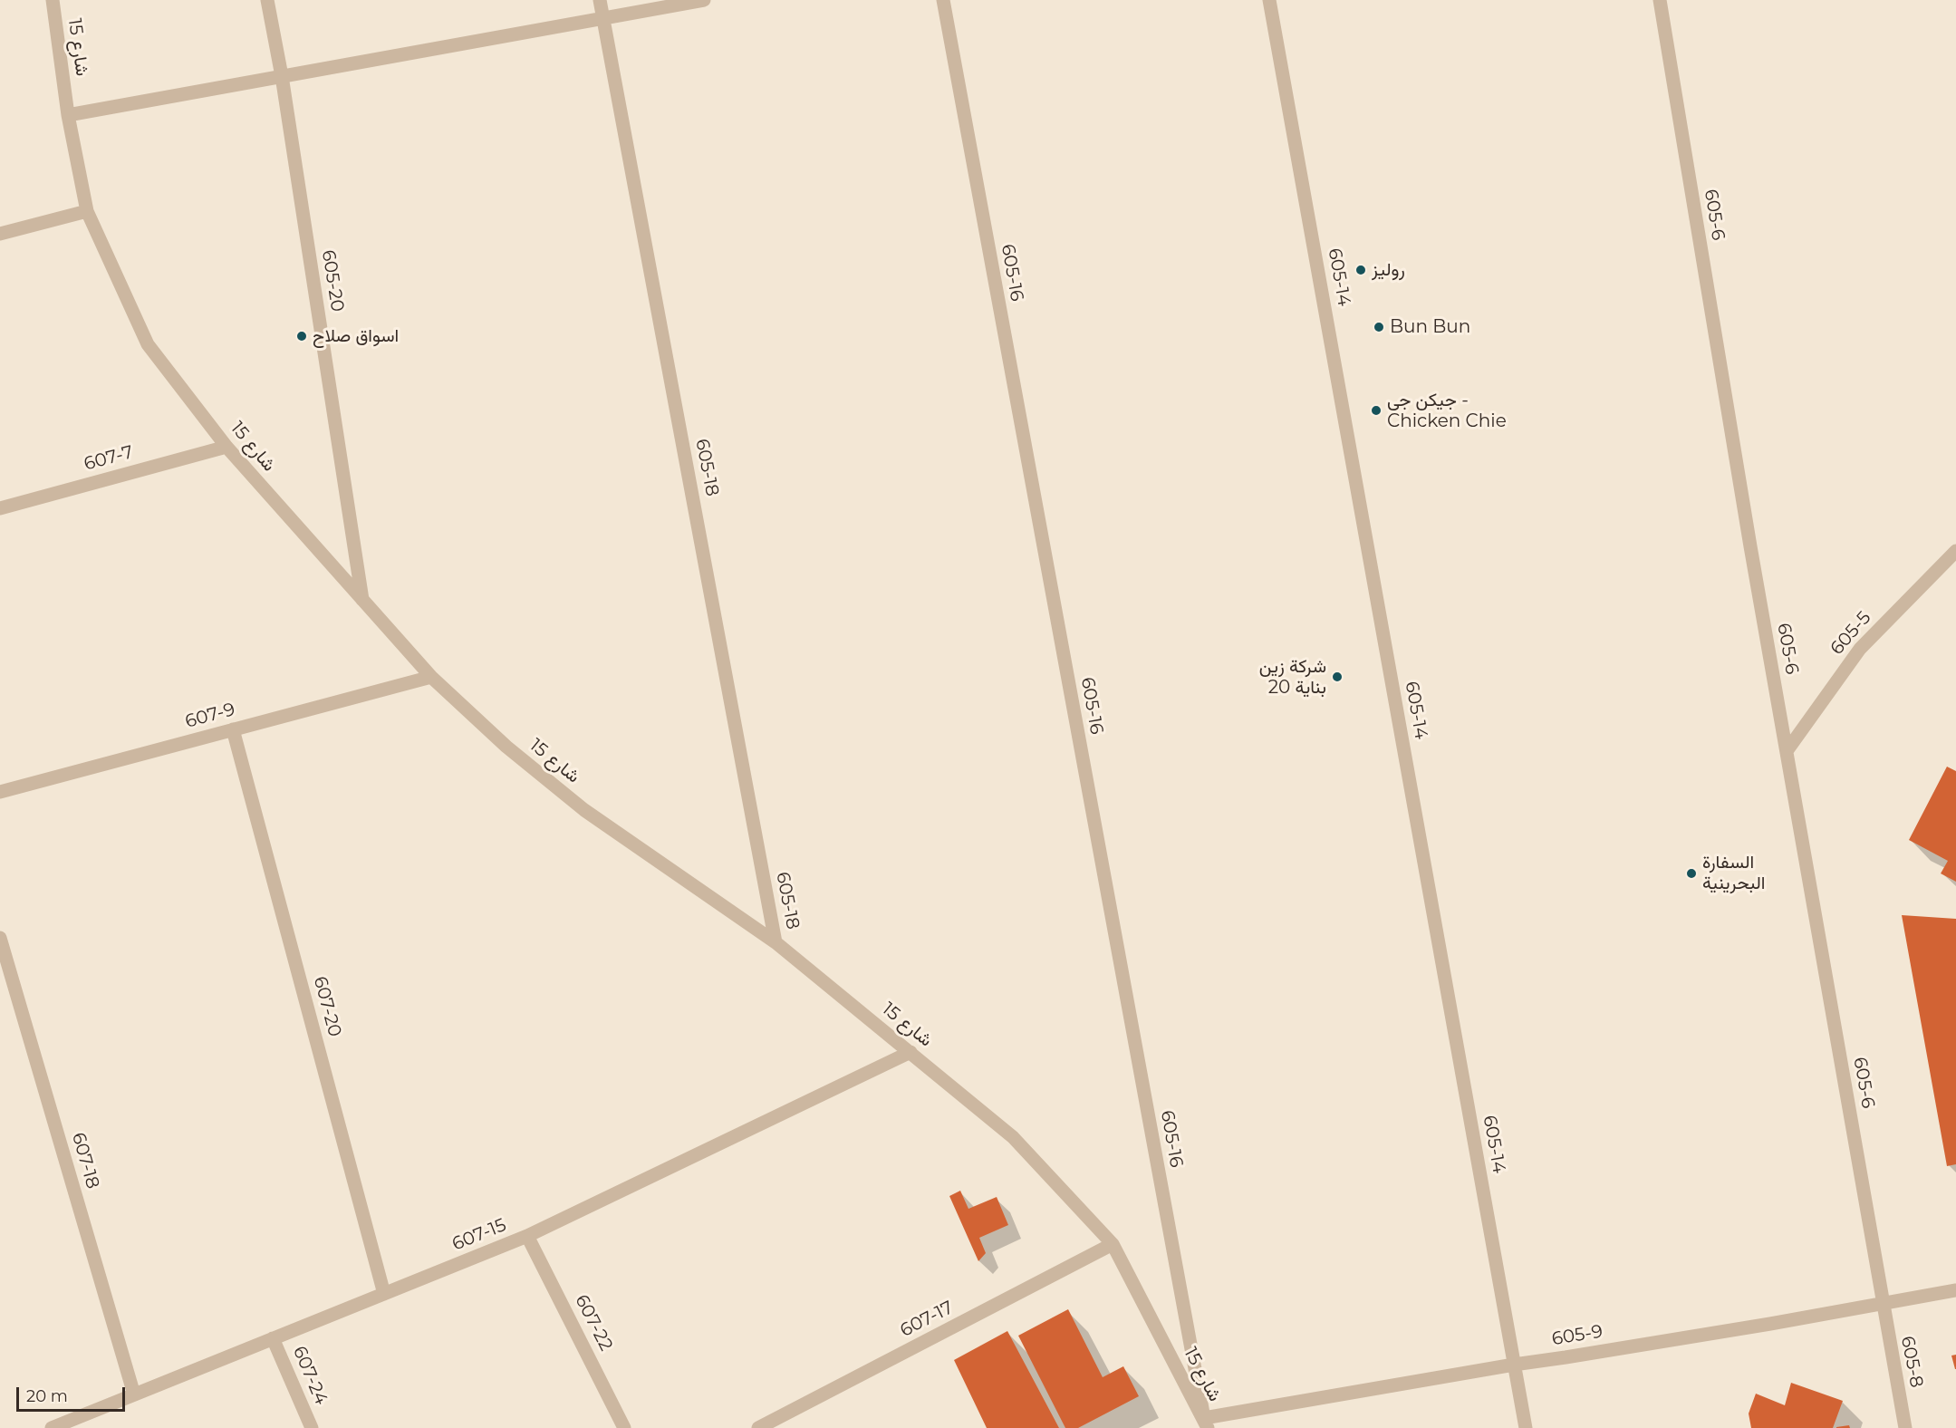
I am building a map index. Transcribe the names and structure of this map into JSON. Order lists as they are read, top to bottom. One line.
{"streets":{"street":["شارع 15","605-6","605-16","605-14","605-20","607-7","605-18","605-5","607-9","607-20","607-18","607-15","607-17","607-22","605-9","605-8","607-24"]},"crossings":[["شارع 15","605-16"],["شارع 15","605-20"],["شارع 15","607-7"],["شارع 15","605-18"],["شارع 15","607-9"],["شارع 15","607-15"],["شارع 15","607-17"],["شارع 15","605-9"],["605-6","605-5"],["605-6","605-9"],["605-6","605-8"],["605-16","605-9"],["605-14","605-9"],["607-9","607-20"],["607-20","607-15"],["607-18","607-15"],["607-15","607-22"],["607-15","607-24"],["605-9","605-8"]],"places":["روليز","Bun Bun","اسواق صلاح","جيكن جي - Chicken Chie","شركة زين بناية 20","السفارة البحرينية"],"scale_bar":"20 m"}
